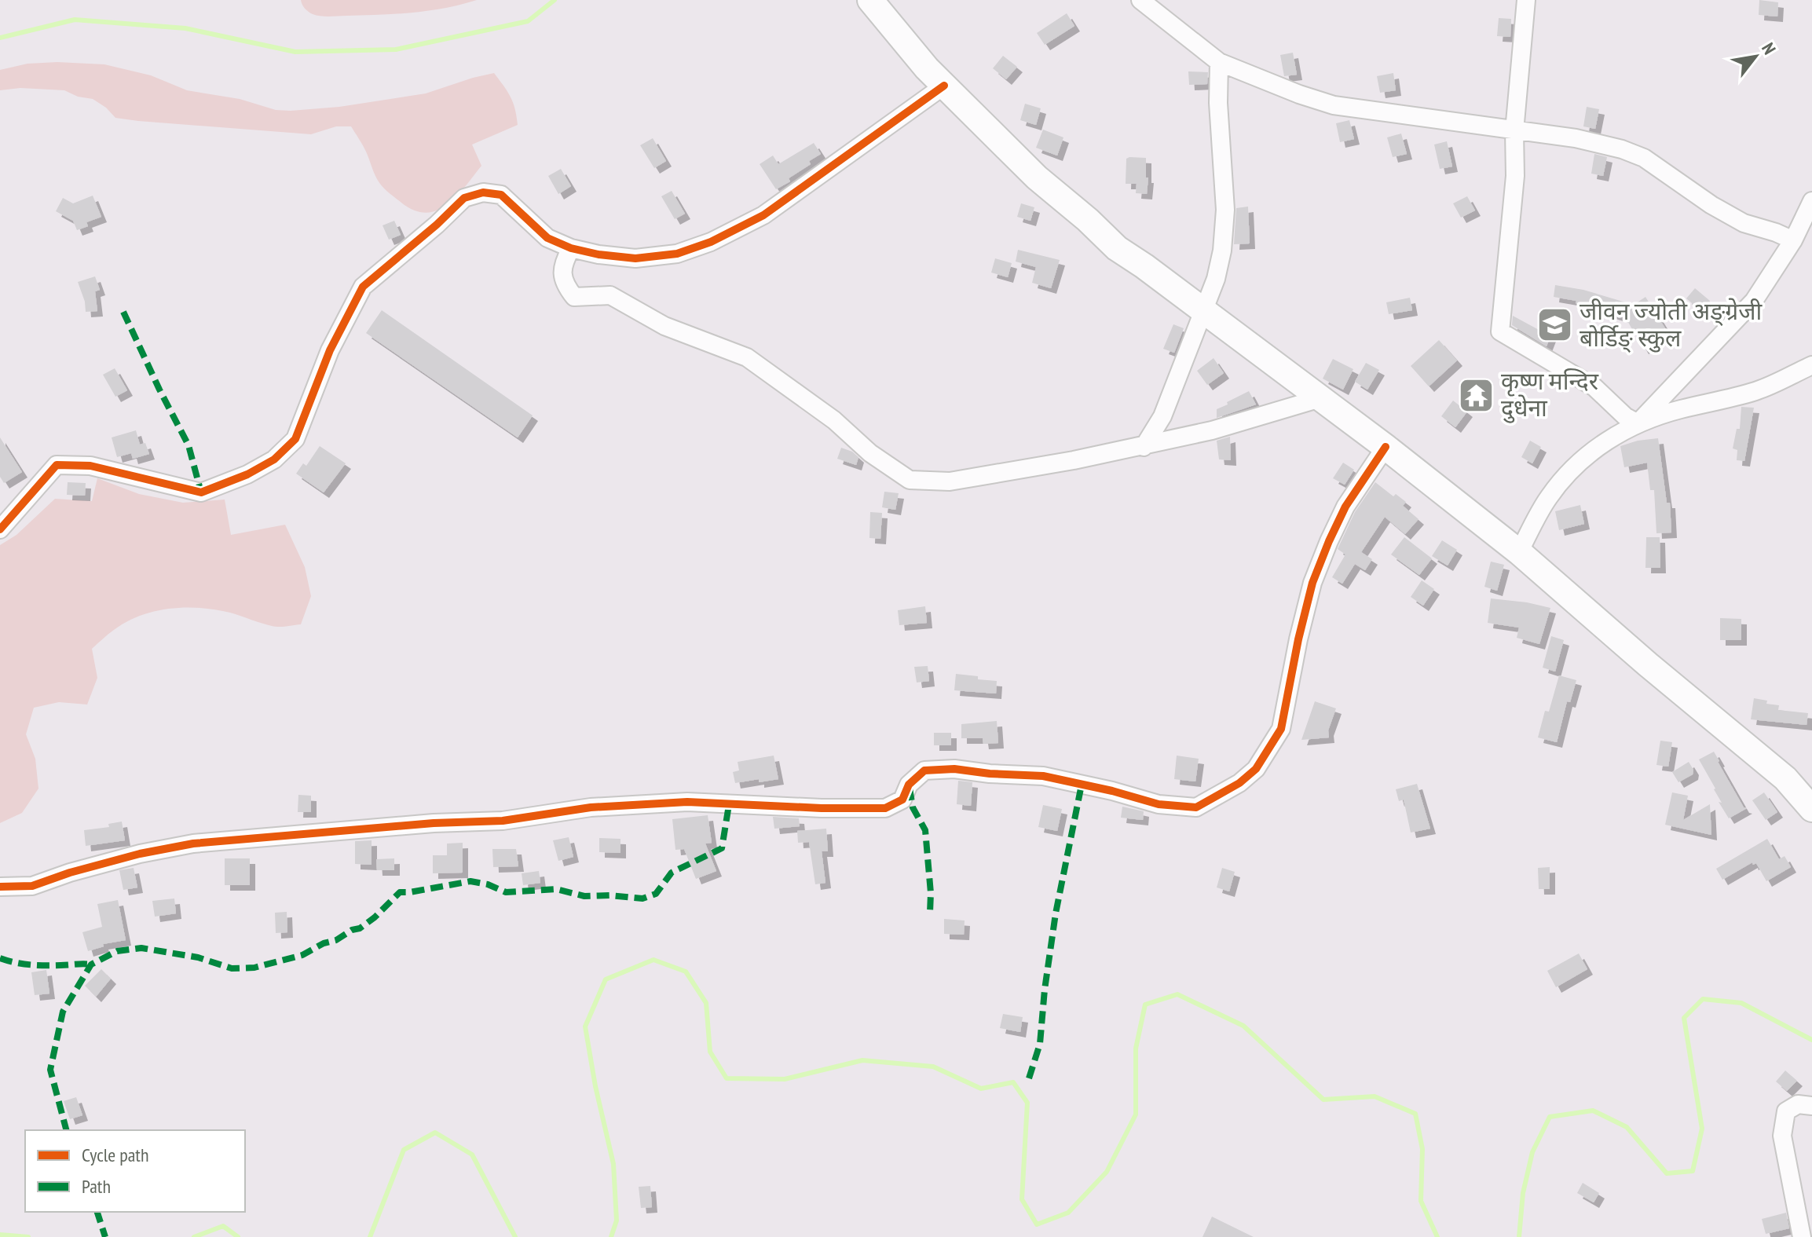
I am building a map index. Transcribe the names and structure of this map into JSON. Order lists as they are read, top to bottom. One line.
{"places":{"school or university":["जीवन ज्योती अङ्ग्रेजी बोर्डिङ् स्कुल"],"temple":["कृष्ण मन्दिर दुधेना"]},"legend":["Cycle path","Path"],"north":"top right"}
